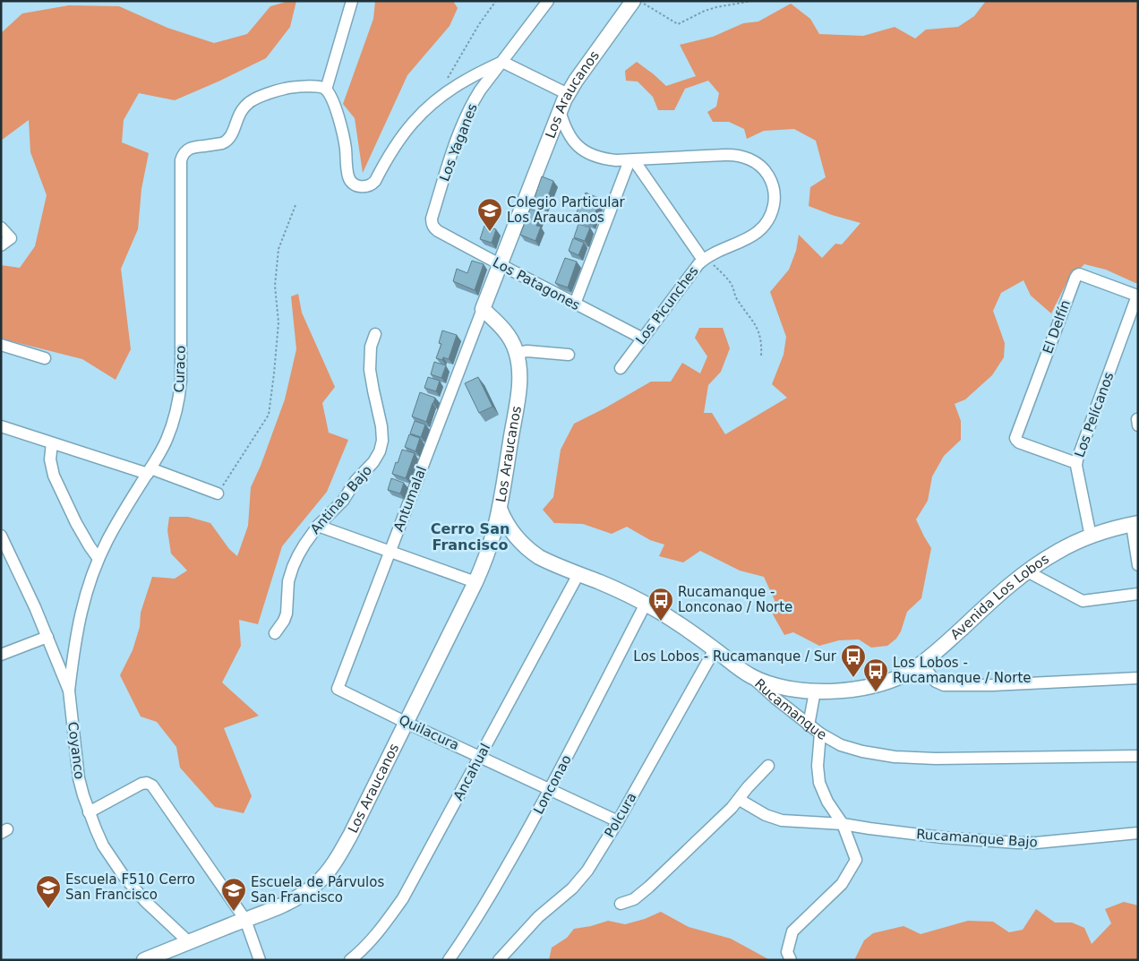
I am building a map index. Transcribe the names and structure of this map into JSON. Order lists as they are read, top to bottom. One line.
{"streets":{"street":["Los Araucanos","Los Yaganes","Los Patagones","Los Picunches","El Delfín","Curaco","Los Pelícanos","Antumalal","Antinao Bajo","Avenida Los Lobos","Rucamanque","Quilacura","Coyanco","Ancahual","Lonconao","Polcura","Rucamanque Bajo"]},"crossings":[["Los Araucanos","Los Patagones"],["Los Araucanos","Antumalal"],["Los Araucanos","Rucamanque"],["Los Araucanos","Quilacura"],["Los Araucanos","Coyanco"],["Los Yaganes","Los Patagones"],["Los Patagones","Los Picunches"],["El Delfín","Los Pelícanos"],["Curaco","Coyanco"],["Los Pelícanos","Avenida Los Lobos"],["Antumalal","Quilacura"],["Avenida Los Lobos","Rucamanque"],["Rucamanque","Ancahual"],["Rucamanque","Lonconao"],["Rucamanque","Polcura"],["Quilacura","Ancahual"],["Quilacura","Lonconao"],["Quilacura","Polcura"]],"districts":["Cerro San Francisco"],"places":{"school or university":["Colegio Particular Los Araucanos","Escuela F510 Cerro San Francisco","Escuela de Párvulos San Francisco"],"bus stop":["Rucamanque - Lonconao / Norte","Los Lobos - Rucamanque / Sur","Los Lobos - Rucamanque / Norte"]}}
